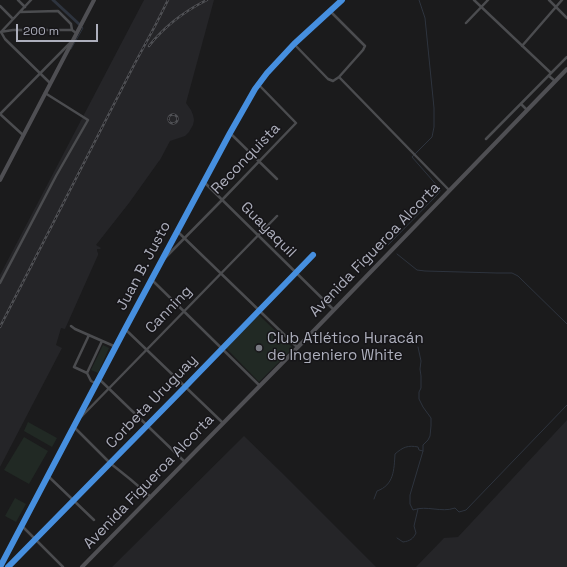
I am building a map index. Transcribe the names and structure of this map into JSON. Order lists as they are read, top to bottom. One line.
{"streets":{"main road":["Avenida Figueroa Alcorta"],"street":["Reconquista","Guayaquil","Juan B. Justo","Canning","Corbeta Uruguay"]},"crossings":[["Reconquista","Guayaquil"],["Reconquista","Juan B. Justo"],["Guayaquil","Avenida Figueroa Alcorta"],["Guayaquil","Juan B. Justo"],["Guayaquil","Canning"],["Guayaquil","Corbeta Uruguay"],["Juan B. Justo","Canning"]],"places":["Club Atlético Huracán de Ingeniero White"],"scale_bar":"200 m"}
